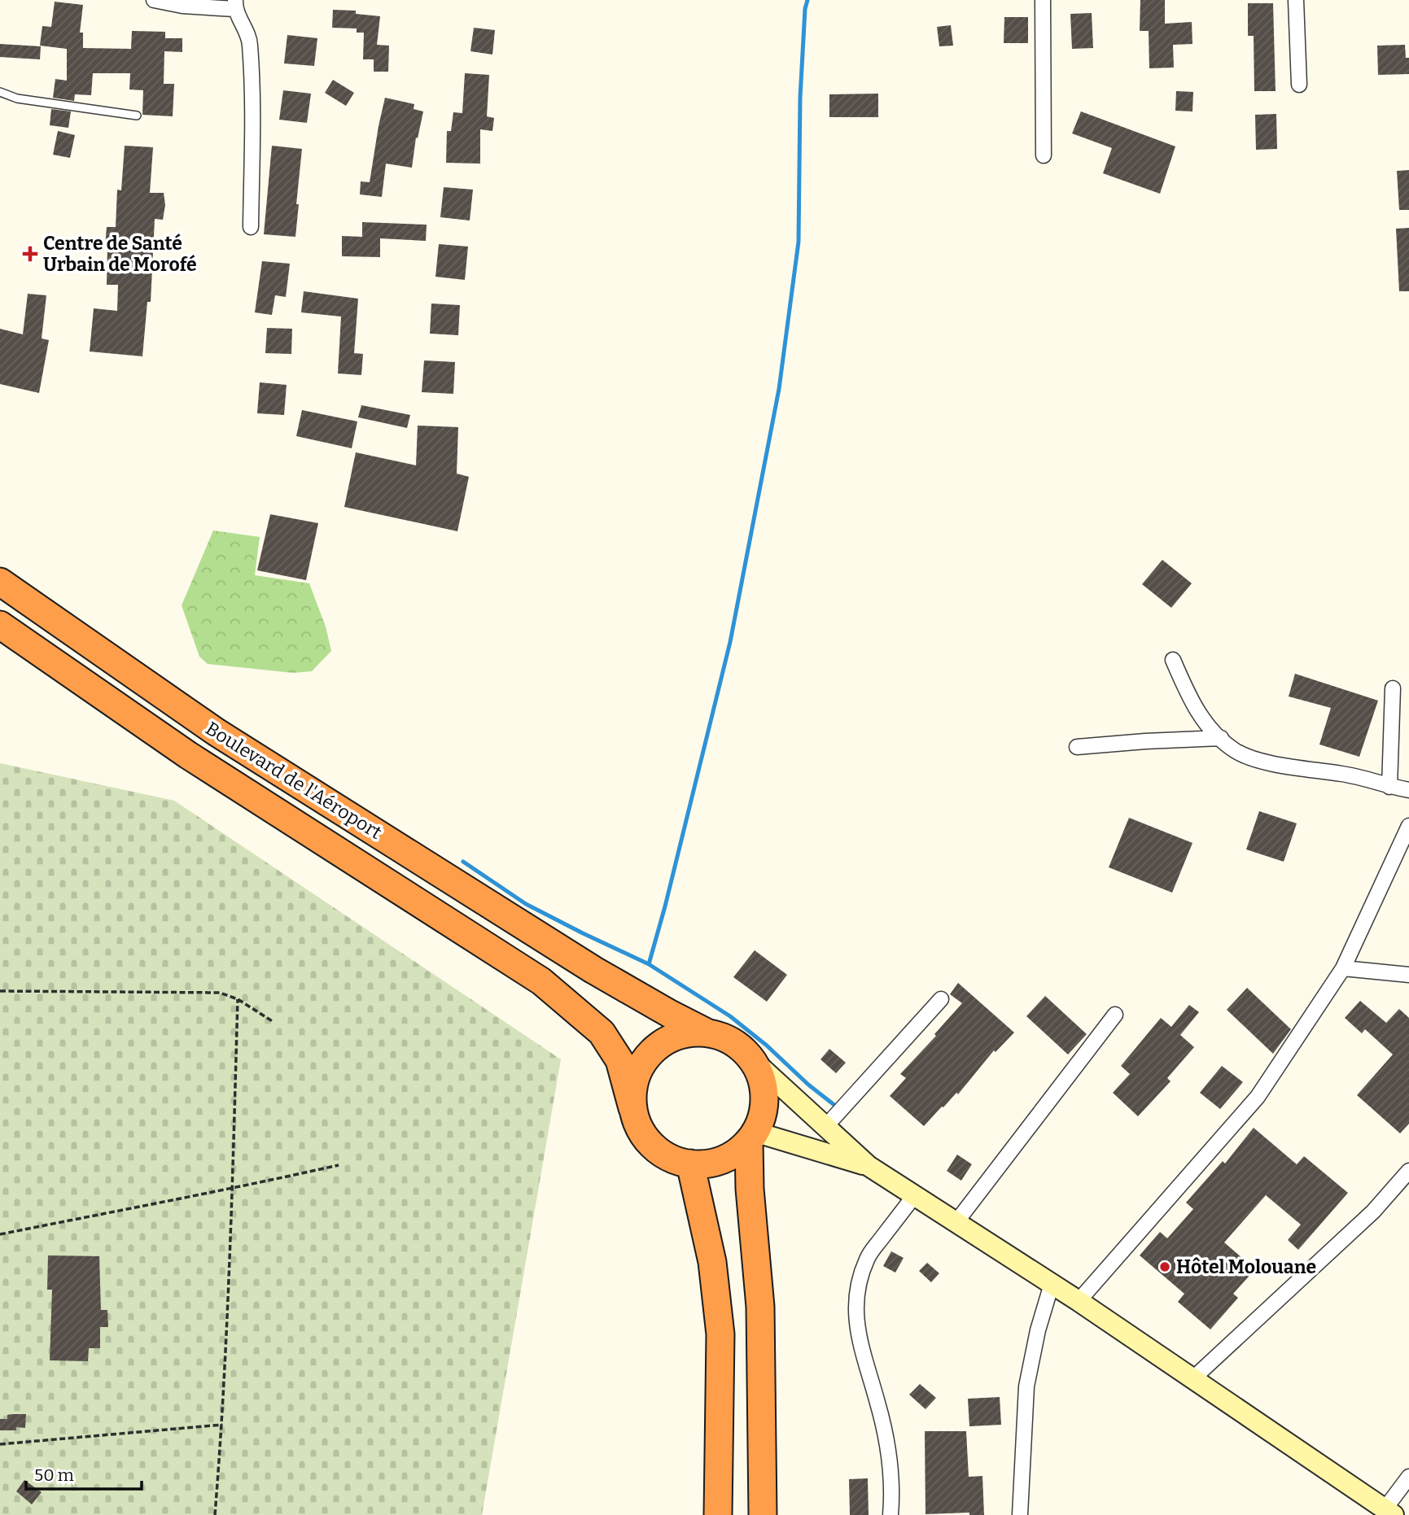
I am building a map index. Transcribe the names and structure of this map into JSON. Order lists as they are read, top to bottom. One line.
{"streets":{"highway":["Boulevard de l'Aéroport"]},"places":{"health":["Centre de Santé Urbain de Morofé"],"other":["Hôtel Molouane"]},"scale_bar":"50 m"}
